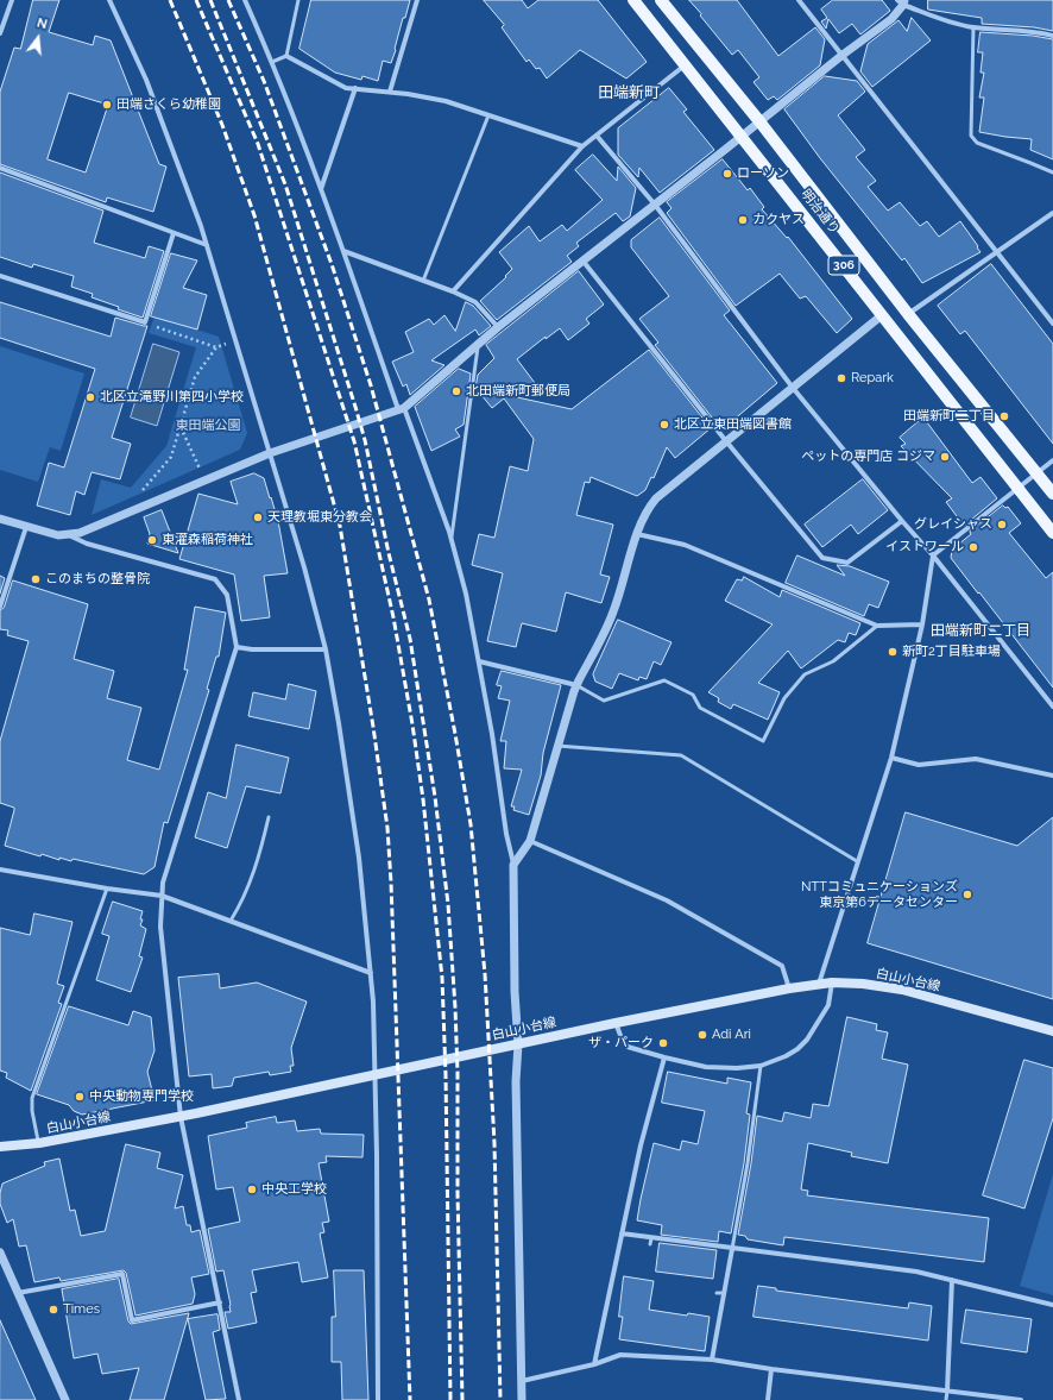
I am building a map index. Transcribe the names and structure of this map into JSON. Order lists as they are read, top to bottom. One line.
{"streets":{"main road":["明治通り","306","白山小台線"]},"districts":["田端新町","田端新町二丁目"],"parks":["東田端公園"],"places":["田端さくら幼稚園","ローソン","カクヤス","Repark","北田端新町郵便局","北区立滝野川第四小学校","田端新町二丁目","北区立東田端図書館","ペットの専門店 コジマ","天理教堀東分教会","グレイシャス","東灌森稲荷神社","イストワール","このまちの整骨院","新町2丁目駐車場","NTTコミュニケーションズ 東京第6データセンター","Adi Ari","ザ・パーク","中央動物専門学校","中央工学校","Times"],"north":"top"}
